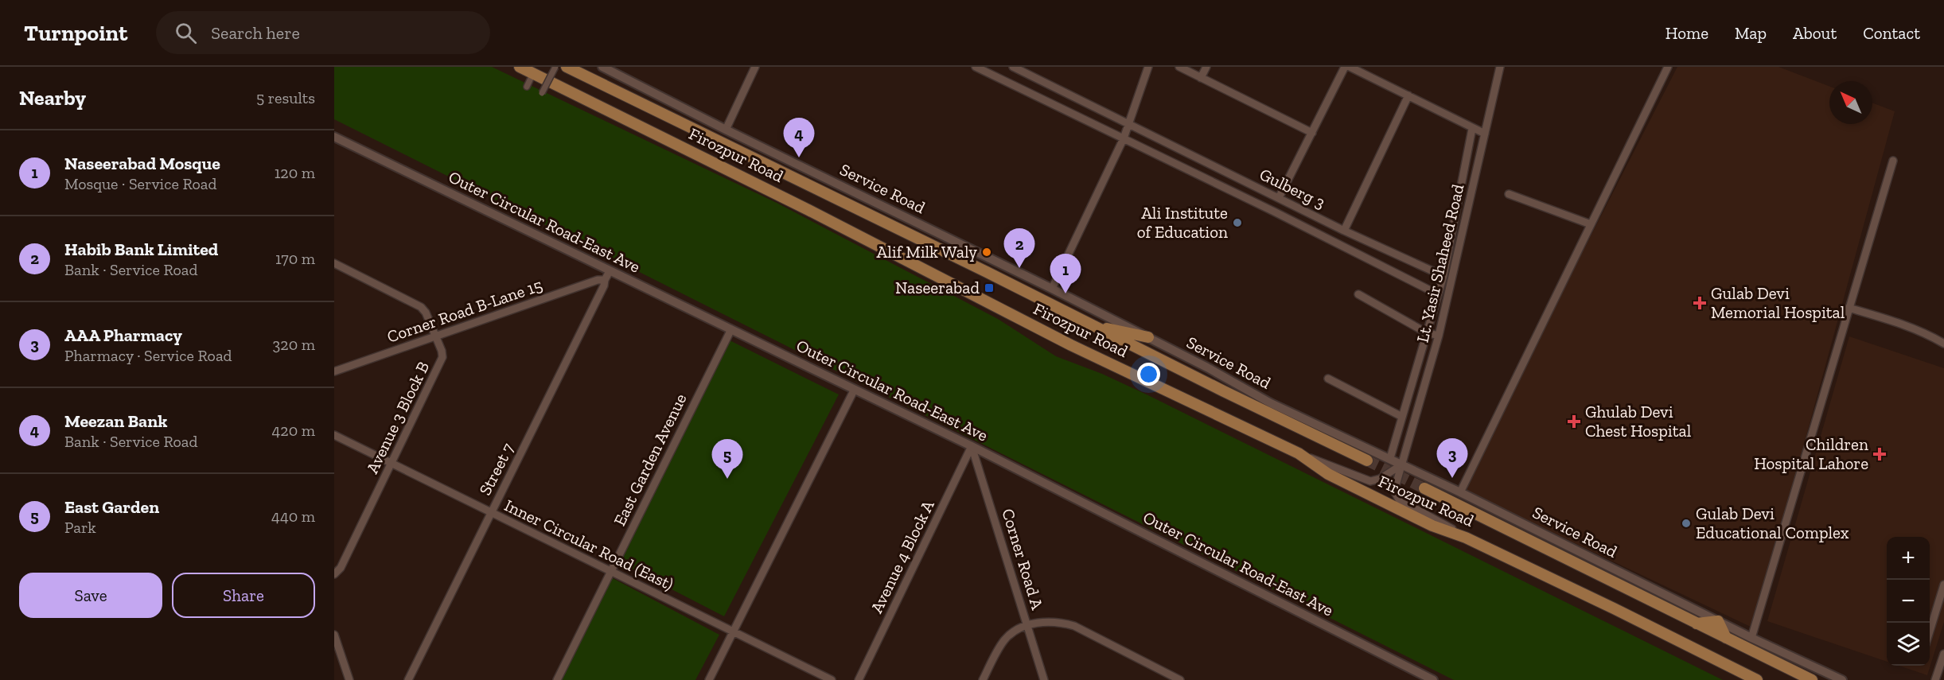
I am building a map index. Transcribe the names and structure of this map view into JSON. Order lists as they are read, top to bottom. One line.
{"streets":{"main road":["Firozpur Road"],"street":["Service Road","Gulberg 3","Outer Circular Road-East Ave","Lt. Yasir Shaheed Road","Corner Road B-Lane 15","Avenue 3 Block B","East Garden Avenue","Street 7","Inner Circular Road (East)","Avenue 4 Block A","Corner Road A"]},"crossings":[["Firozpur Road","Lt. Yasir Shaheed Road"],["Service Road","Lt. Yasir Shaheed Road"],["Outer Circular Road-East Ave","East Garden Avenue"],["Outer Circular Road-East Ave","Street 7"],["Outer Circular Road-East Ave","Avenue 4 Block A"],["Outer Circular Road-East Ave","Corner Road A"],["Corner Road B-Lane 15","Avenue 3 Block B"],["Corner Road B-Lane 15","Street 7"],["Avenue 3 Block B","Inner Circular Road (East)"],["East Garden Avenue","Inner Circular Road (East)"],["Street 7","Inner Circular Road (East)"],["Avenue 4 Block A","Corner Road A"]],"places":{"other":["Ali Institute of Education","Alif Milk Waly","Gulab Devi Educational Complex"],"transit":["Naseerabad"],"health":["Gulab Devi Memorial Hospital","Ghulab Devi Chest Hospital","Children Hospital Lahore"]},"north":"top left","page":{"header":"Turnpoint","search":"Search here","nav":["Home","Map","About","Contact"],"heading":["Nearby","5 results"],"pins":["4","2","1","3","5"],"list":[{"mark":"1","name":"Naseerabad Mosque","note":"Mosque · Service Road","value":"120 m"},{"mark":"2","name":"Habib Bank Limited","note":"Bank · Service Road","value":"170 m"},{"mark":"3","name":"AAA Pharmacy","note":"Pharmacy · Service Road","value":"320 m"},{"mark":"4","name":"Meezan Bank","note":"Bank · Service Road","value":"420 m"},{"mark":"5","name":"East Garden","note":"Park","value":"440 m"}],"map_buttons":["+","−"],"buttons":["Save","Share"]}}
